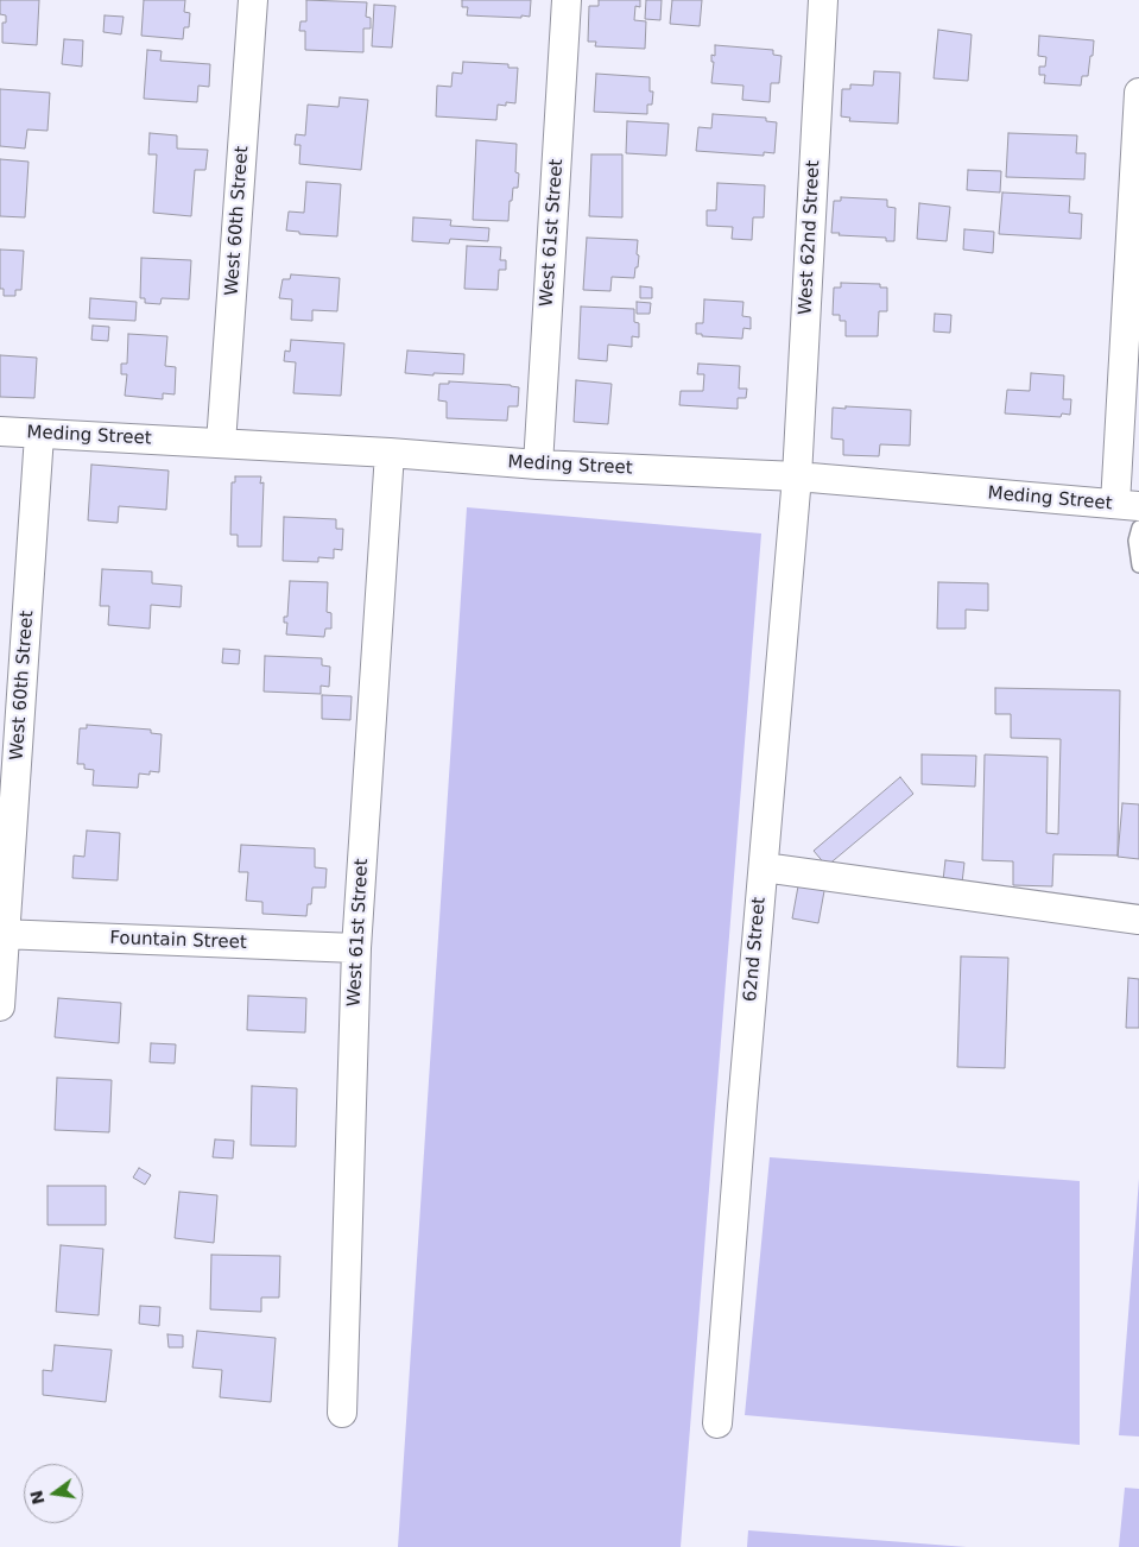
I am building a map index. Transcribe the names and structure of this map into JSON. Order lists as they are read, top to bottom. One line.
{"streets":{"street":["West 60th Street","West 61st Street","West 62nd Street","Meding Street","Fountain Street","62nd Street"]},"crossings":[["West 60th Street","Meding Street"],["West 60th Street","Fountain Street"],["West 61st Street","Meding Street"],["West 61st Street","Fountain Street"],["West 62nd Street","Meding Street"],["West 62nd Street","62nd Street"],["Meding Street","62nd Street"]],"north":"left"}
